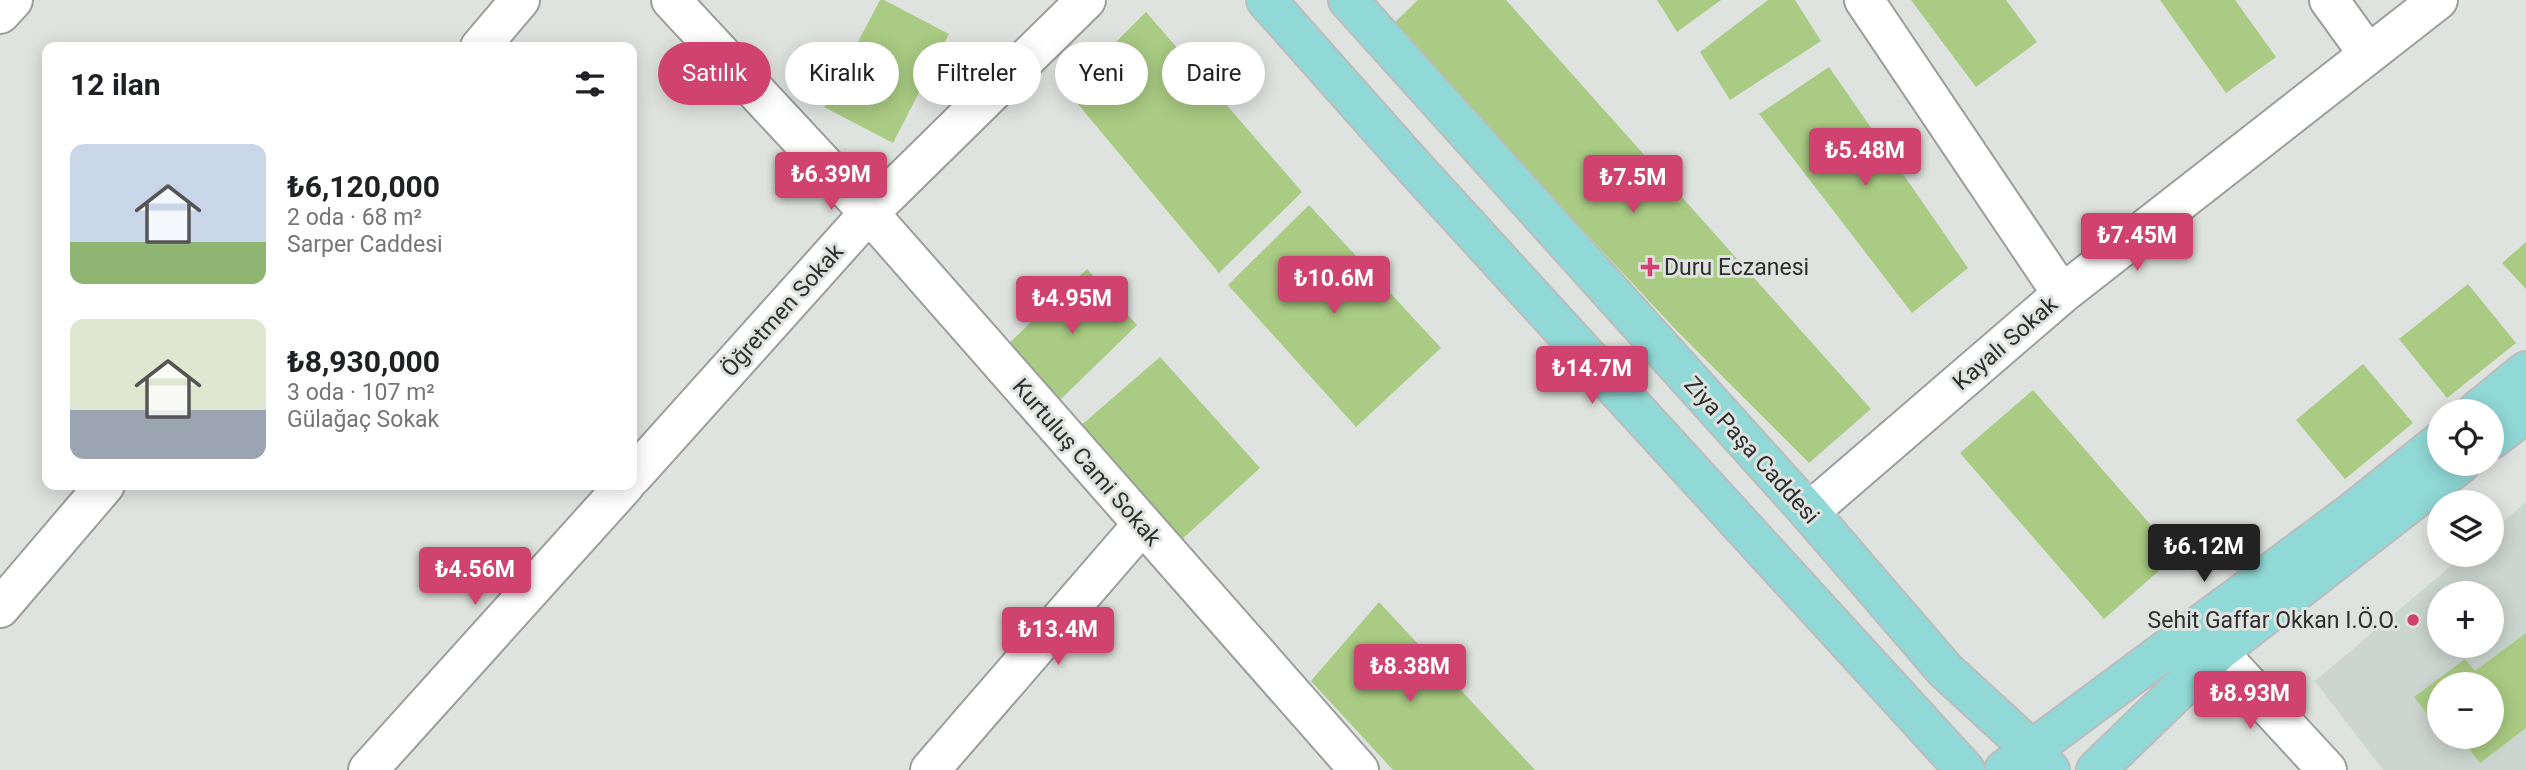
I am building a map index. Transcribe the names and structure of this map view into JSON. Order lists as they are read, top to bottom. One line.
{"streets":{"main road":["Ziya Paşa Caddesi"],"street":["Öğretmen Sokak","Kayalı Sokak","Kurtuluş Cami Sokak"]},"crossings":[["Öğretmen Sokak","Kurtuluş Cami Sokak"],["Kayalı Sokak","Ziya Paşa Caddesi"]],"places":{"health":["Duru Eczanesi"],"other":["Sehit Gaffar Okkan I.Ö.O."]},"page":{"chip":["Satılık","Kiralık","Filtreler","Yeni","Daire"],"heading":"12 ilan","list":[{"name":"₺6,120,000","note":"2 oda · 68 m² · Sarper Caddesi"},{"name":"₺8,930,000","note":"3 oda · 107 m² · Gülağaç Sokak"}],"price":["₺5.48M","₺6.39M","₺7.5M","₺7.45M","₺10.6M","₺4.95M","₺14.7M","₺6.12M","₺4.56M","₺13.4M","₺8.38M","₺8.93M"],"map_buttons":["+","−"]}}
